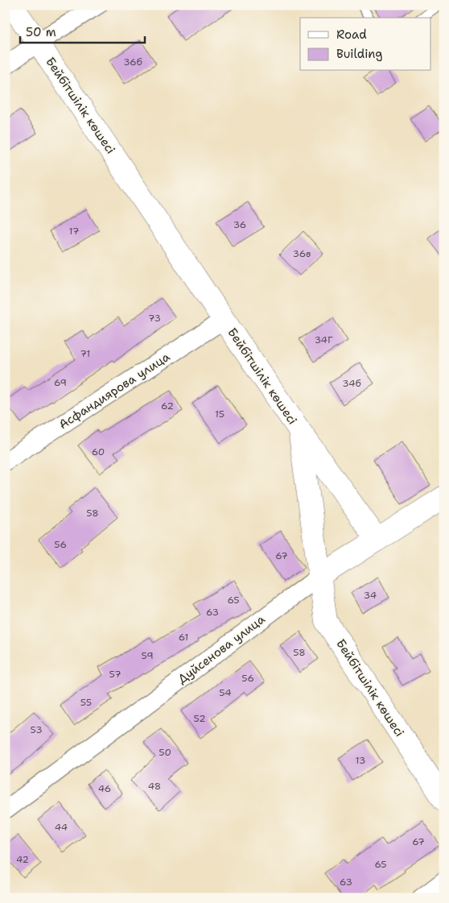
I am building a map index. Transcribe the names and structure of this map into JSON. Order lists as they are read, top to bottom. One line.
{"streets":{"street":["Бейбітшілік көшесі","Асфандиярова улица","Дуйсенова улица"]},"crossings":[["Бейбітшілік көшесі","Асфандиярова улица"],["Бейбітшілік көшесі","Дуйсенова улица"]],"house_numbers":["36б","36","17","36в","73","34Г","71","69","34б","62","15","60","58","56","67","34","65","63","61","58","59","57","56","54","55","52","53","50","13","48","46","44","67","42","65","63"],"legend":["Road","Building"],"scale_bar":"50 m"}
